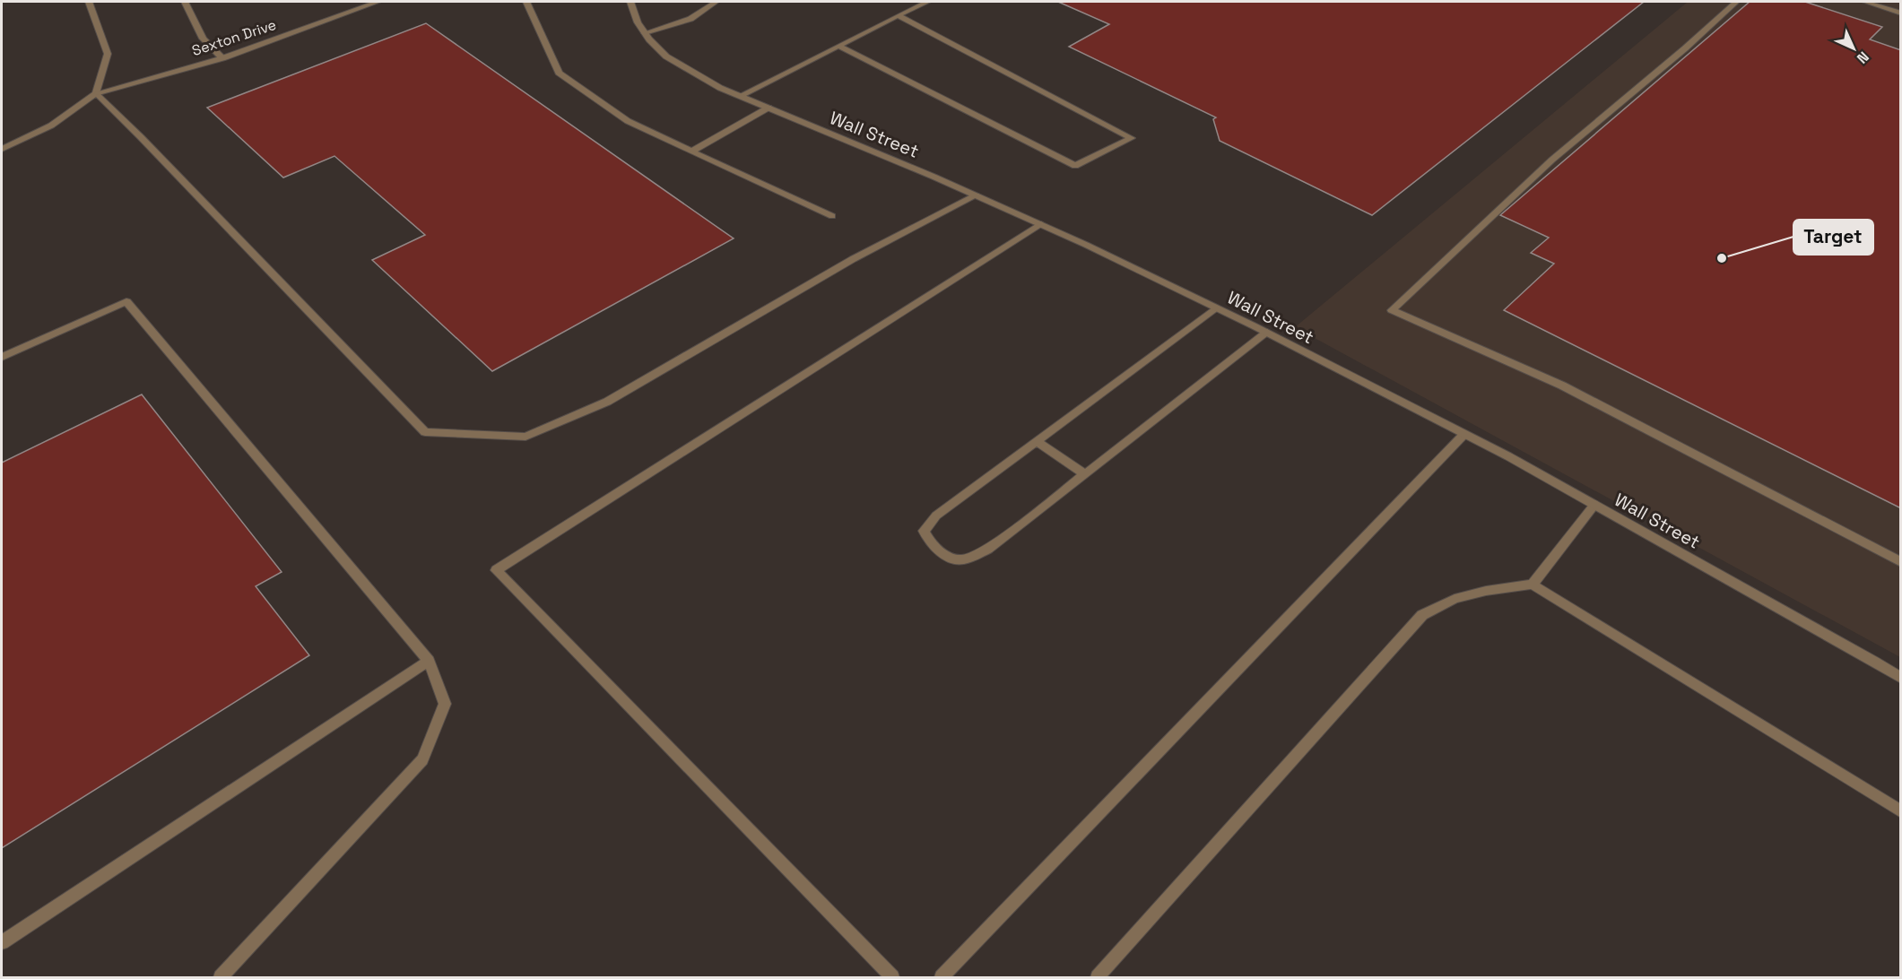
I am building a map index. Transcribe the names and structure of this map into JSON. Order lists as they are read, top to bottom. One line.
{"streets":{"street":["Sexton Drive","Wall Street"]},"places":["Target"],"north":"bottom right"}
